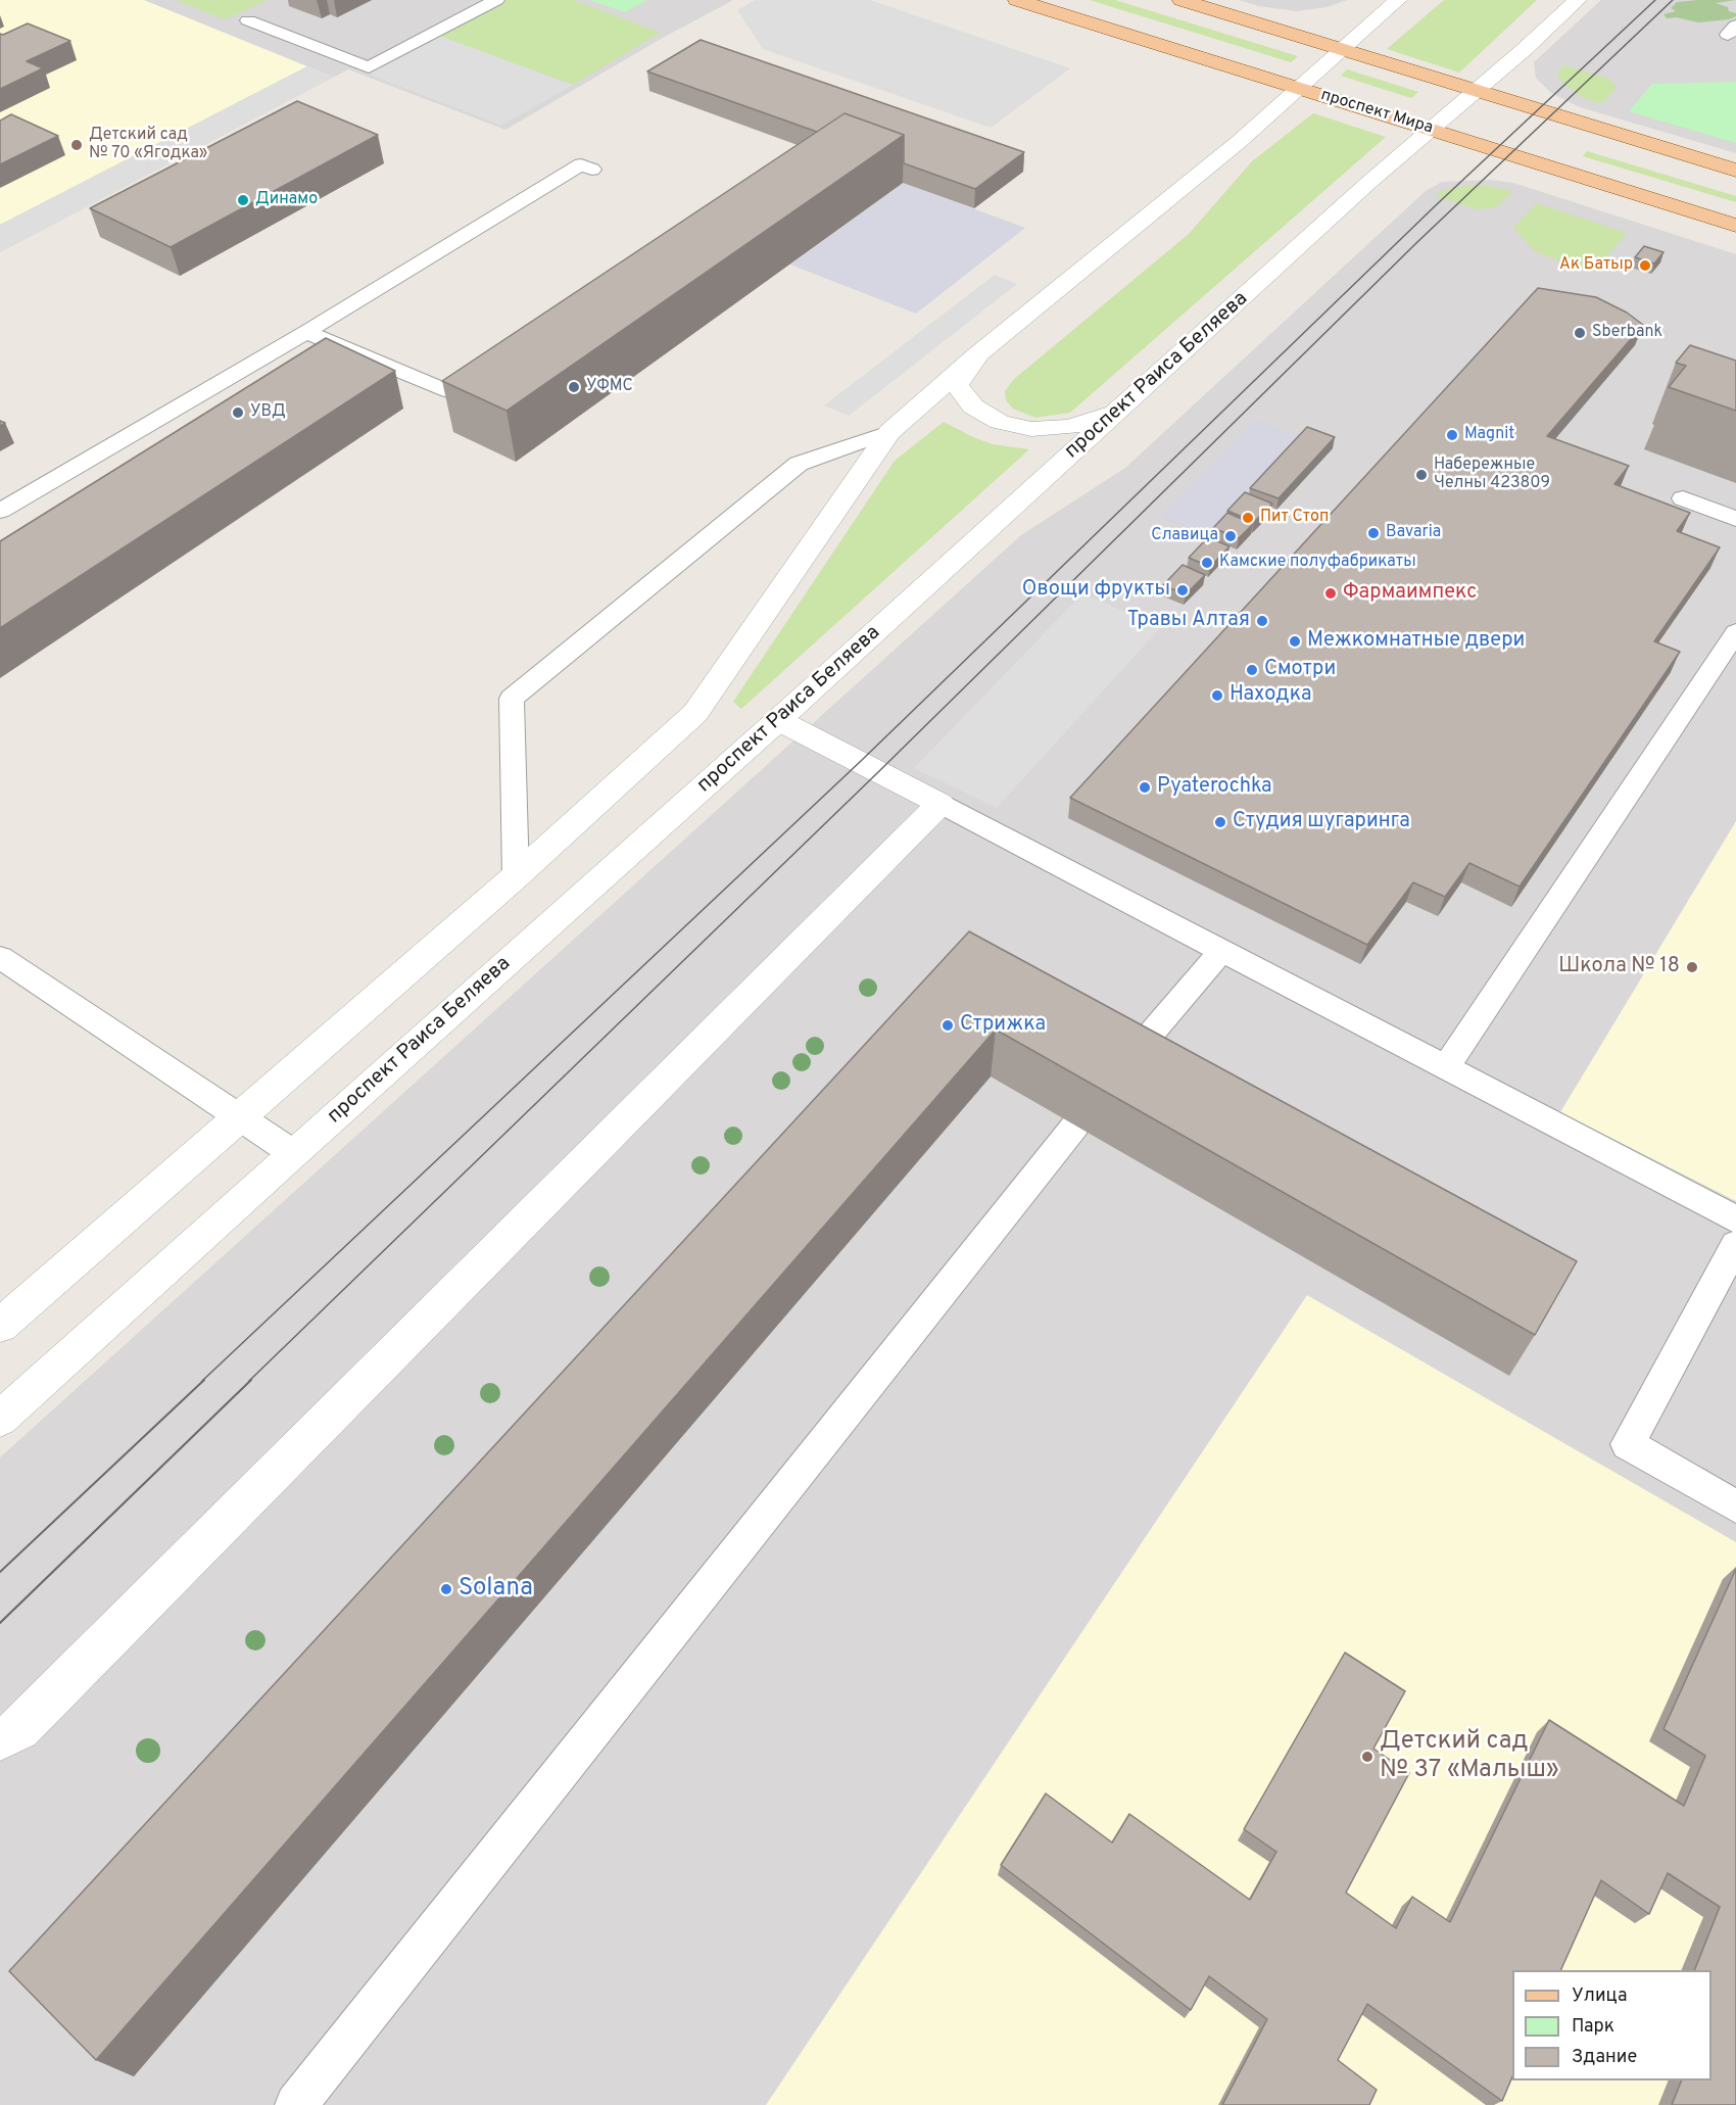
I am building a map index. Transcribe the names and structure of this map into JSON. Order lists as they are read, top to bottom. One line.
{"streets":{"main road":["проспект Мира"],"street":["проспект Раиса Беляева"]},"crossings":[["проспект Мира","проспект Раиса Беляева"]],"places":["Детский сад № 70 «Ягодка»","Динамо","Ак Батыр","Sberbank","УФМС","УВД","Magnit","Набережные Челны 423809","Пит Стоп","Bavaria","Славица","Камские полуфабрикаты","Овощи фрукты","Фармаимпекс","Травы Алтая","Межкомнатные двери","Смотри","Находка","Pyaterochka","Студия шугаринга","Школа № 18","Стрижка","Solana","Детский сад № 37 «Малыш»"],"legend":["Улица","Парк","Здание"]}
